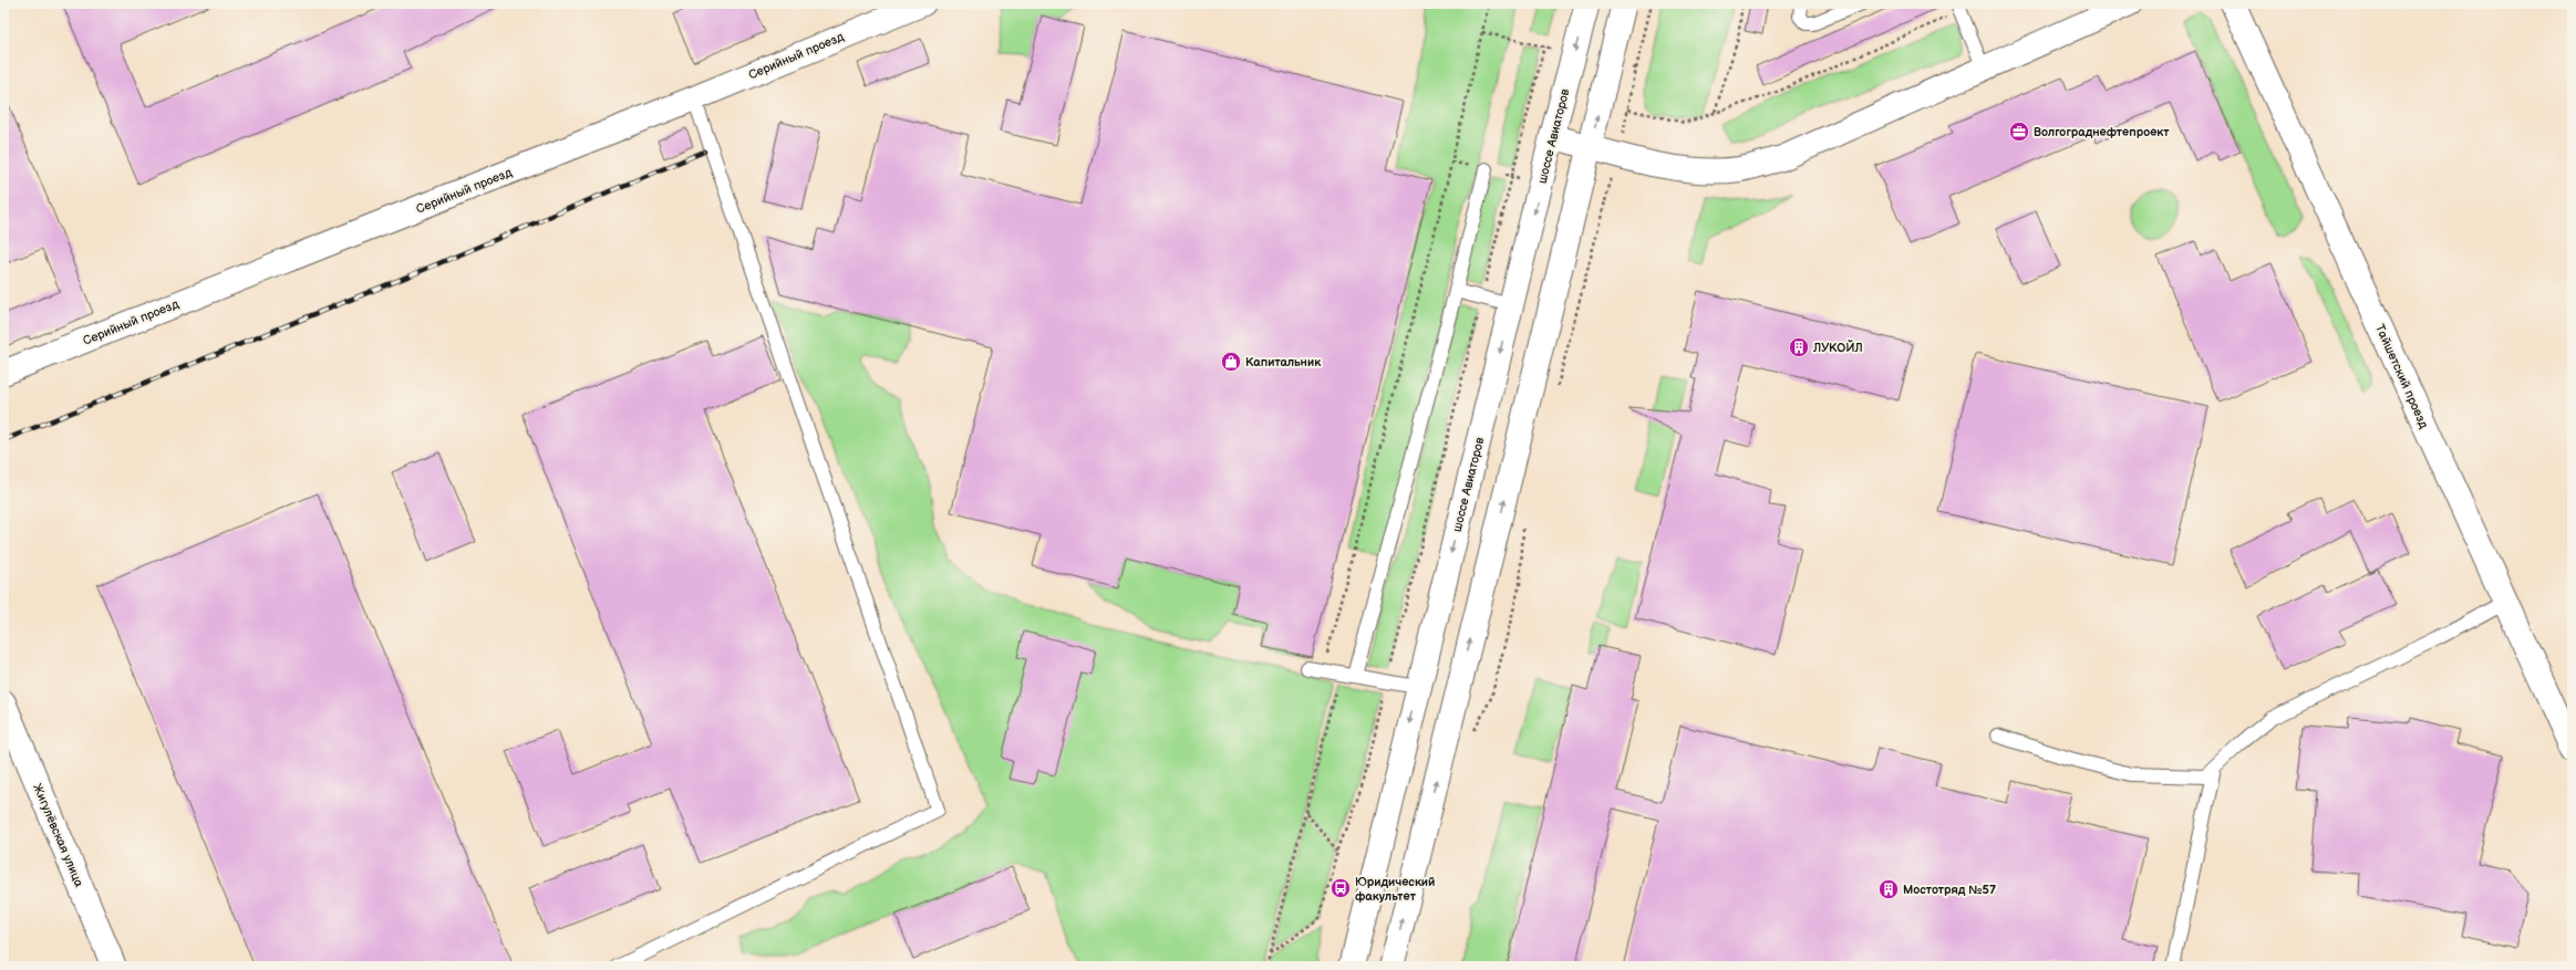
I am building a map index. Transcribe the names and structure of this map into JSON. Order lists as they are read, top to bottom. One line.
{"streets":{"main road":["Серийный проезд","шоссе Авиаторов","Тайшетский проезд","Жигулёвская улица"]},"places":{"office":["Волгограднефтепроект"],"building":["ЛУКОЙЛ","Мостотряд №57"],"shop":["Капитальник"],"bus stop":["Юридический факультет"]}}
